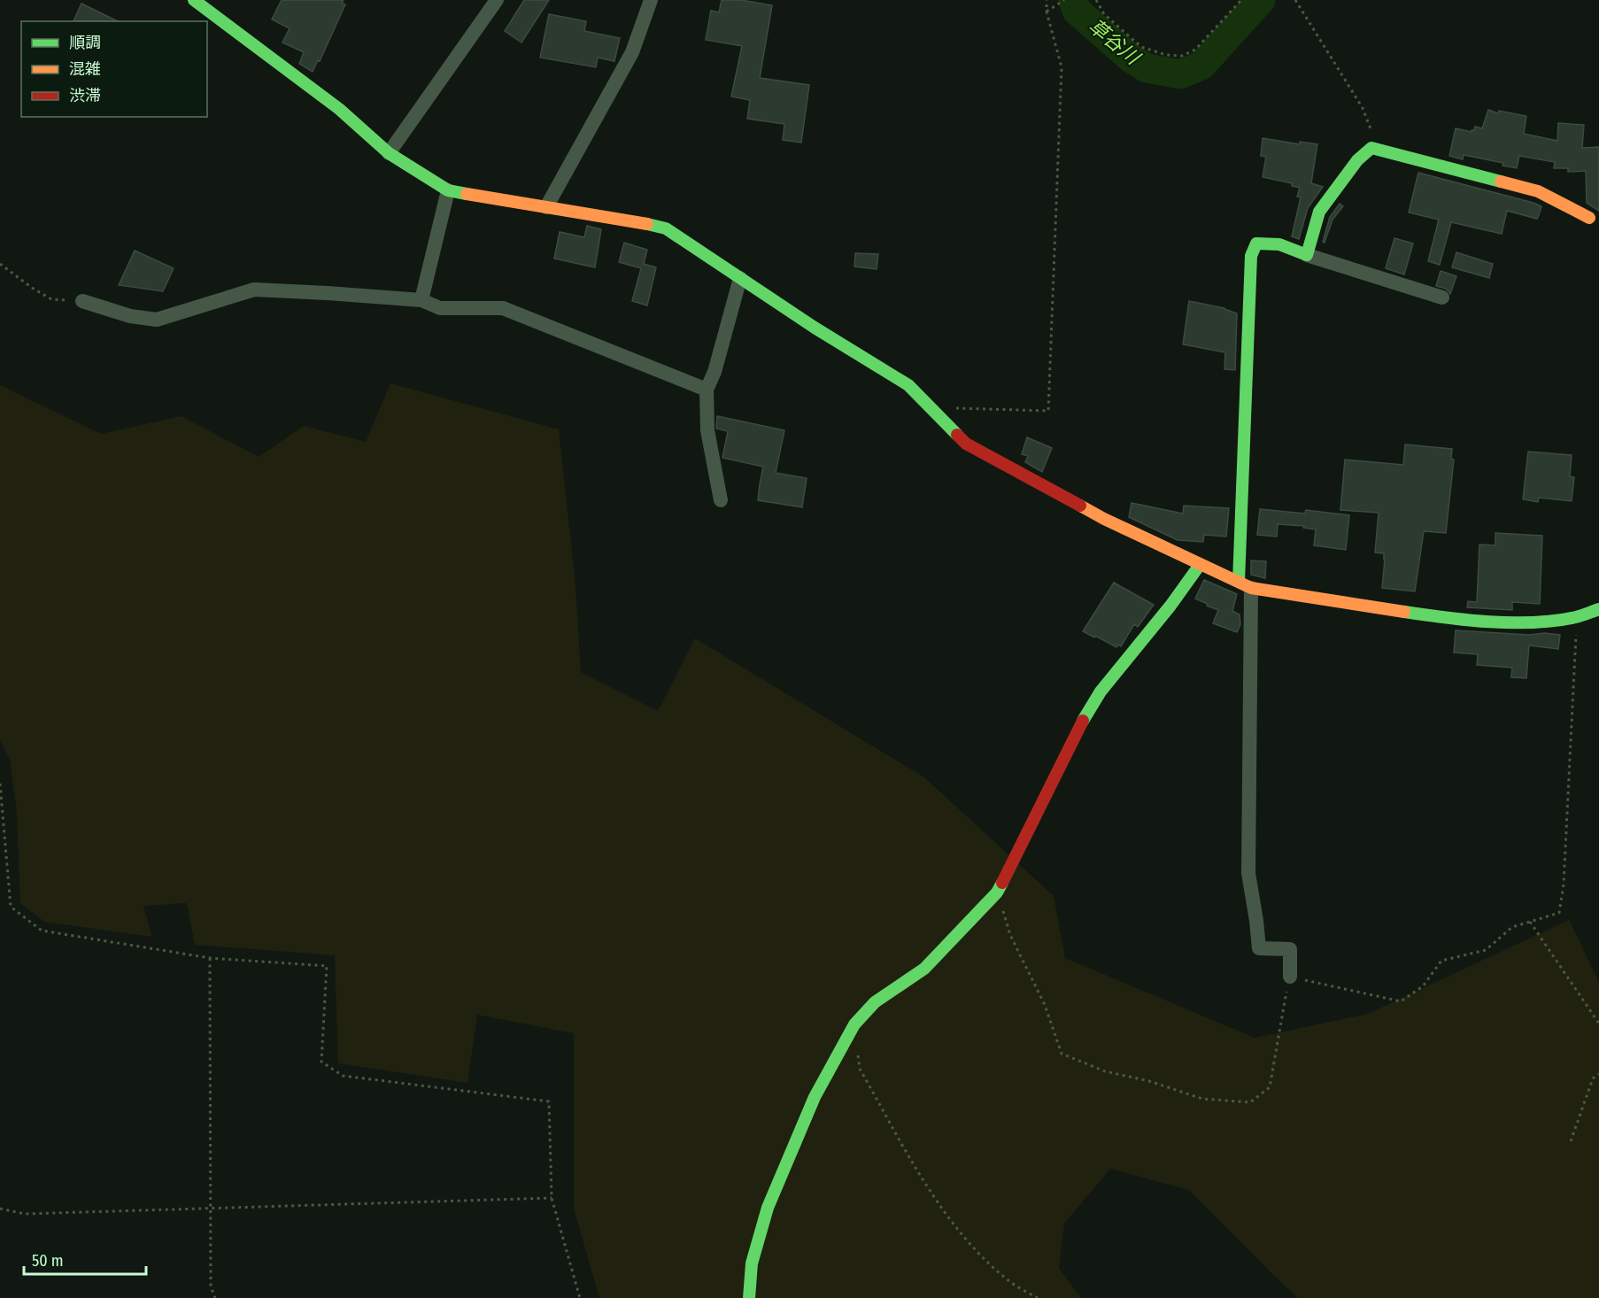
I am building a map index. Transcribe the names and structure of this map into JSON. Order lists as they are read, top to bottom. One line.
{"water":["草谷川"],"legend":["順調","混雑","渋滞"],"scale_bar":"50 m"}
